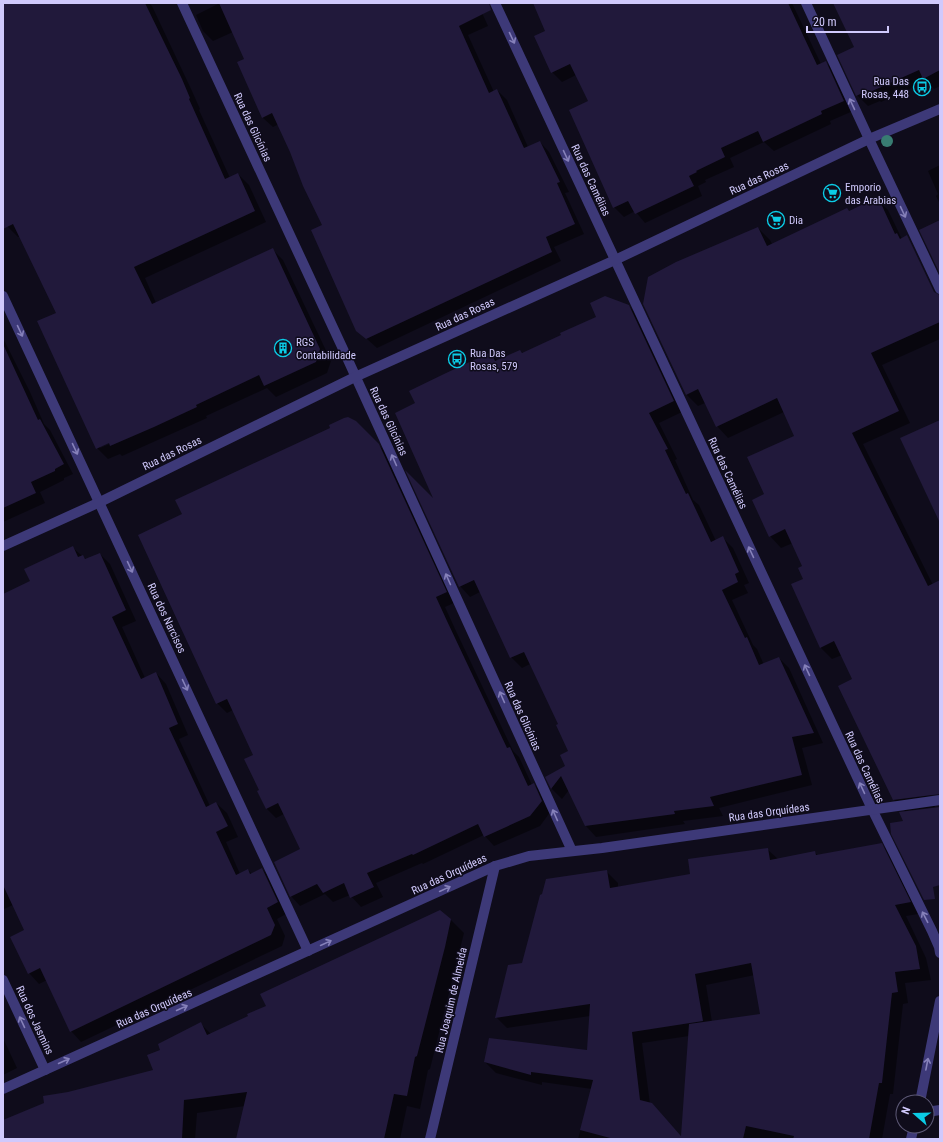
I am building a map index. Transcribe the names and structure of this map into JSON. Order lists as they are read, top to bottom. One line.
{"streets":{"street":["Rua das Glicínias","Rua das Rosas","Rua das Camélias","Rua dos Narcisos","Rua das Orquídeas","Rua Joaquim de Almeida","Rua dos Jasmins"]},"crossings":[["Rua das Glicínias","Rua das Rosas"],["Rua das Glicínias","Rua das Orquídeas"],["Rua das Rosas","Rua das Camélias"],["Rua das Rosas","Rua dos Narcisos"],["Rua das Camélias","Rua das Orquídeas"],["Rua dos Narcisos","Rua das Orquídeas"],["Rua das Orquídeas","Rua Joaquim de Almeida"],["Rua das Orquídeas","Rua dos Jasmins"]],"one_way":["Rua das Glicínias","Rua dos Narcisos","Rua das Orquídeas","Rua dos Jasmins"],"places":{"bus stop":["Rua Das Rosas, 448","Rua Das Rosas, 579"],"supermarket":["Emporio das Arabias","Dia"],"building":["RGS Contabilidade"]},"scale_bar":"20 m","north":"left"}
